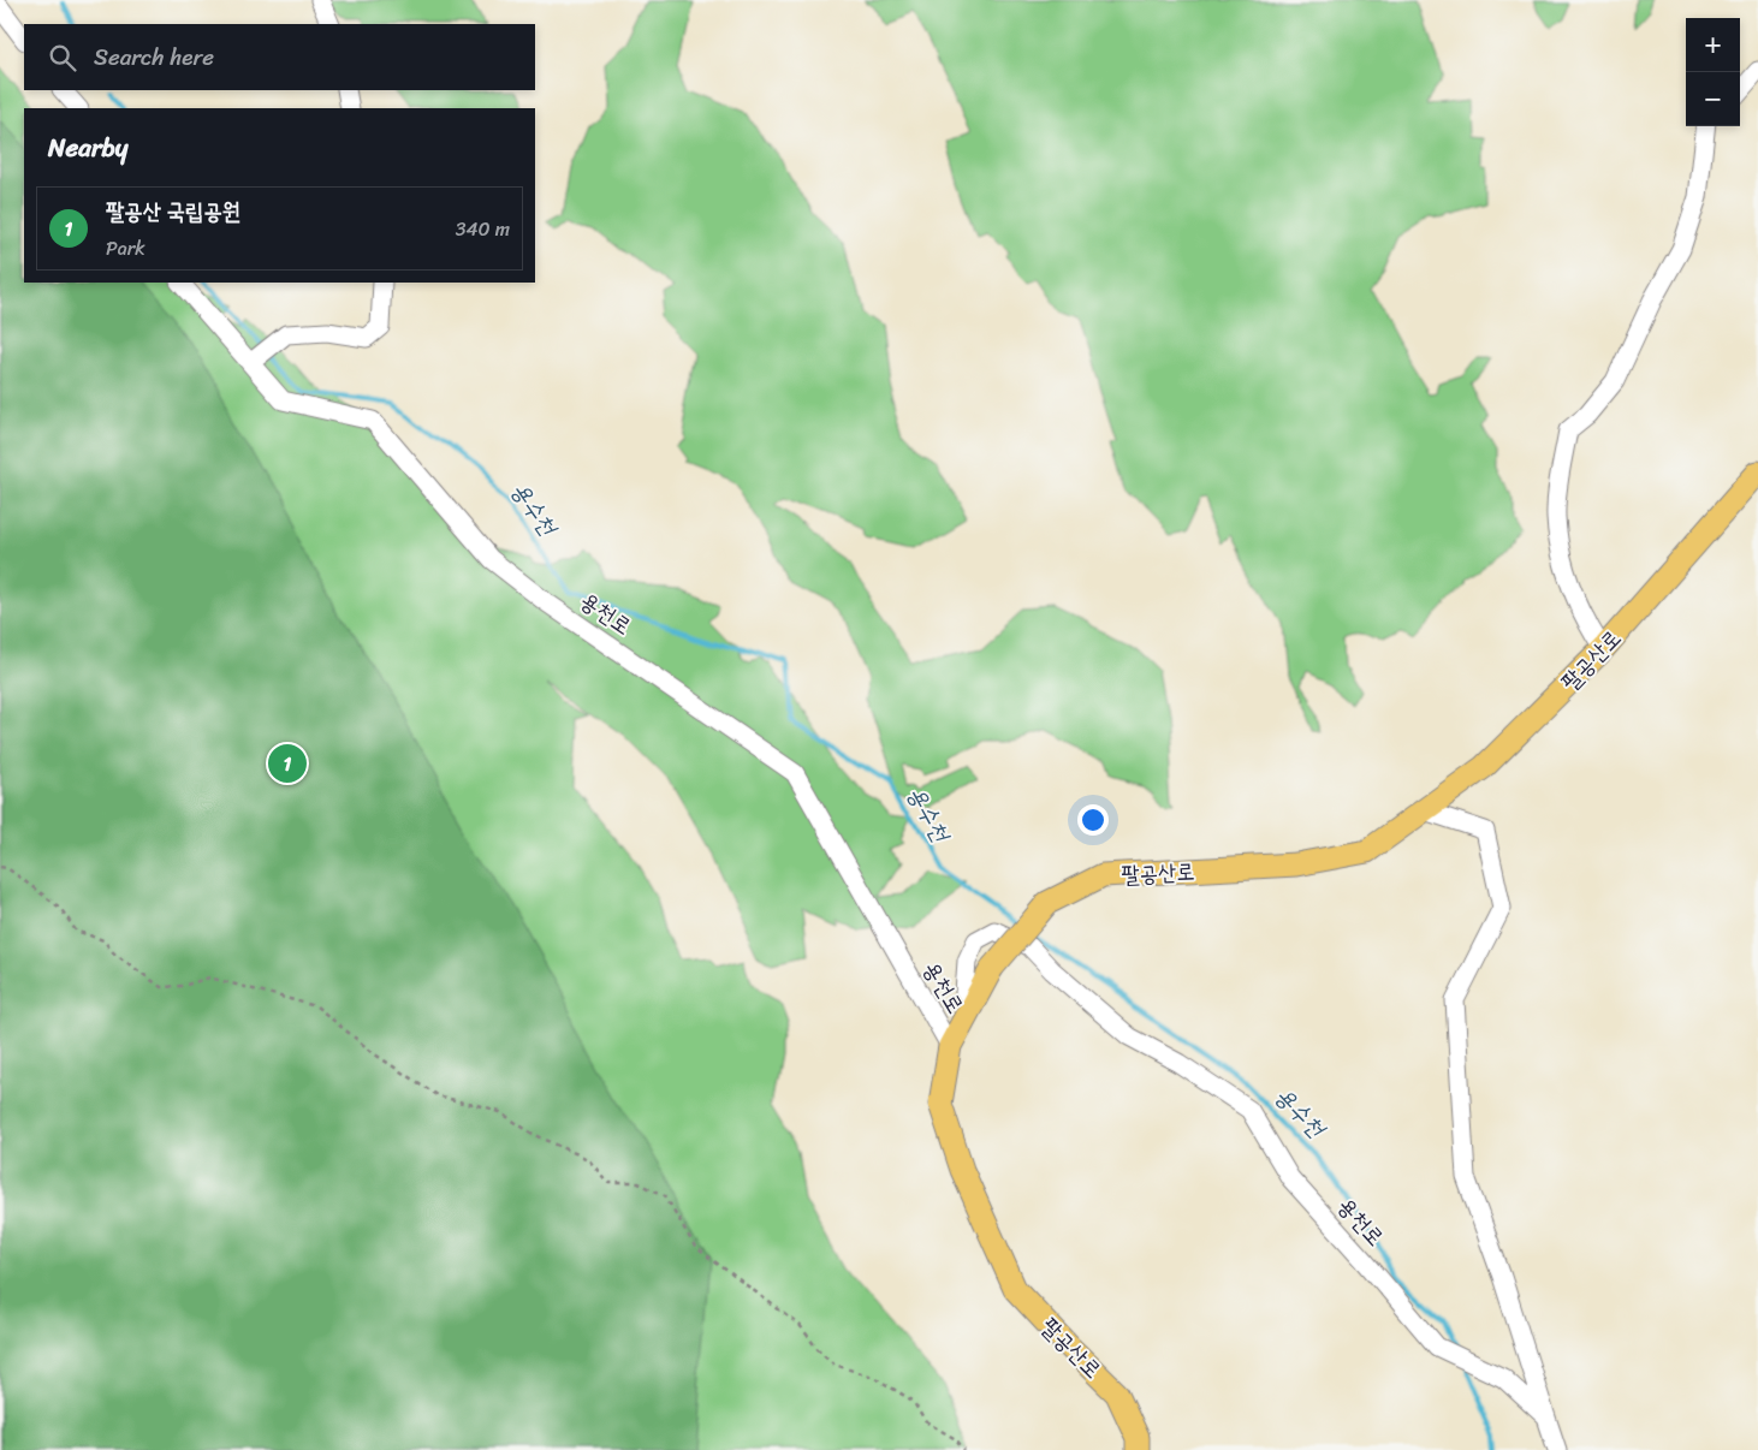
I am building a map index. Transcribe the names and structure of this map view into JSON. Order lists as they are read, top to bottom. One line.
{"streets":{"main road":["팔공산로"],"street":["용천로"]},"crossings":[["용천로","팔공산로"]],"water":["용수천"],"page":{"map_buttons":["+","−"],"search":"Search here","heading":"Nearby","list":[{"mark":"1","name":"팔공산 국립공원","note":"Park","value":"340 m"}],"pins":"1"}}
